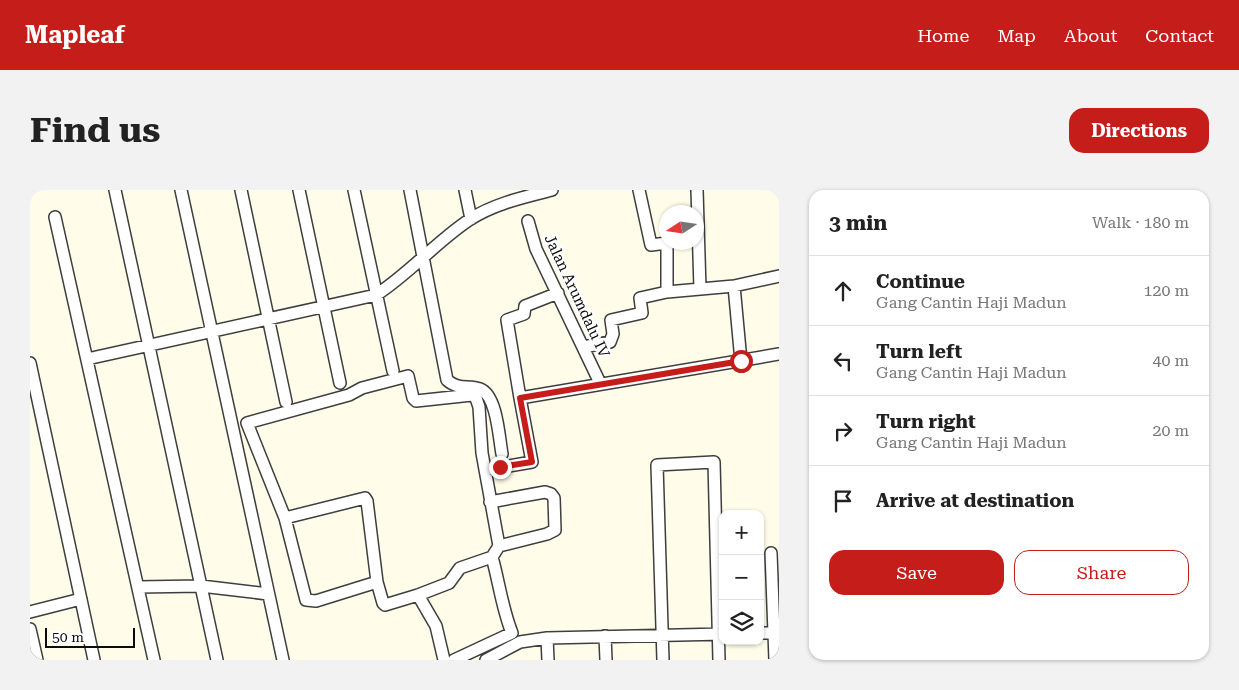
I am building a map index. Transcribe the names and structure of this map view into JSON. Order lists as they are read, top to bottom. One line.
{"streets":{"street":["Jalan Arumdalu IV"]},"scale_bar":"50 m","north":"left","page":{"header":"Mapleaf","nav":["Home","Map","About","Contact"],"buttons":["Directions",["Save","Share"]],"title":"Find us","heading":["3 min","Walk · 180 m"],"list":[["Continue","Gang Cantin Haji Madun","120 m"],["Turn left","Gang Cantin Haji Madun","40 m"],["Turn right","Gang Cantin Haji Madun","20 m"],"Arrive at destination"],"map_buttons":["+","−"],"scale":"50 m"}}
